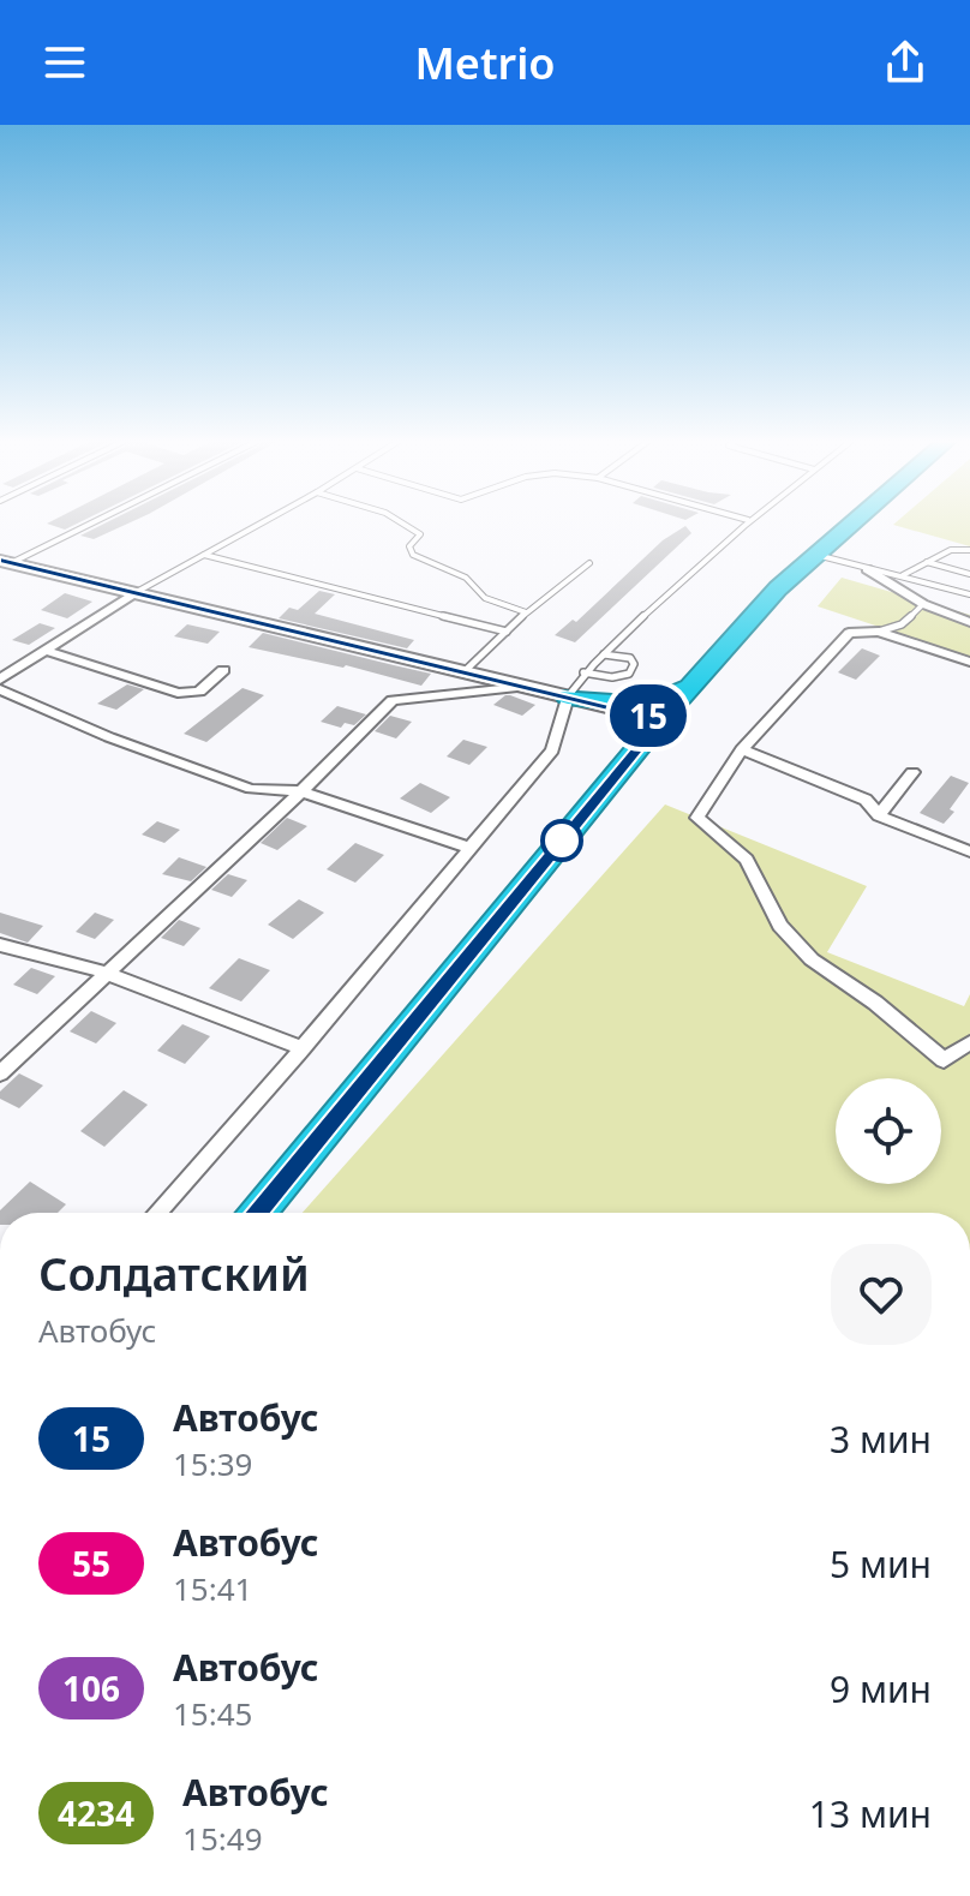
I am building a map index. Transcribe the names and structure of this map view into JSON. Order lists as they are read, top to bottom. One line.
{"lines":["bus line 15"],"page":{"header":"Metrio","on_map":"15","heading":["Солдатский","Автобус"],"list":[{"mark":"15","name":"Автобус","note":"15:39","value":"3 мин"},{"mark":"55","name":"Автобус","note":"15:41","value":"5 мин"},{"mark":"106","name":"Автобус","note":"15:45","value":"9 мин"},{"mark":"4234","name":"Автобус","note":"15:49","value":"13 мин"}]}}
